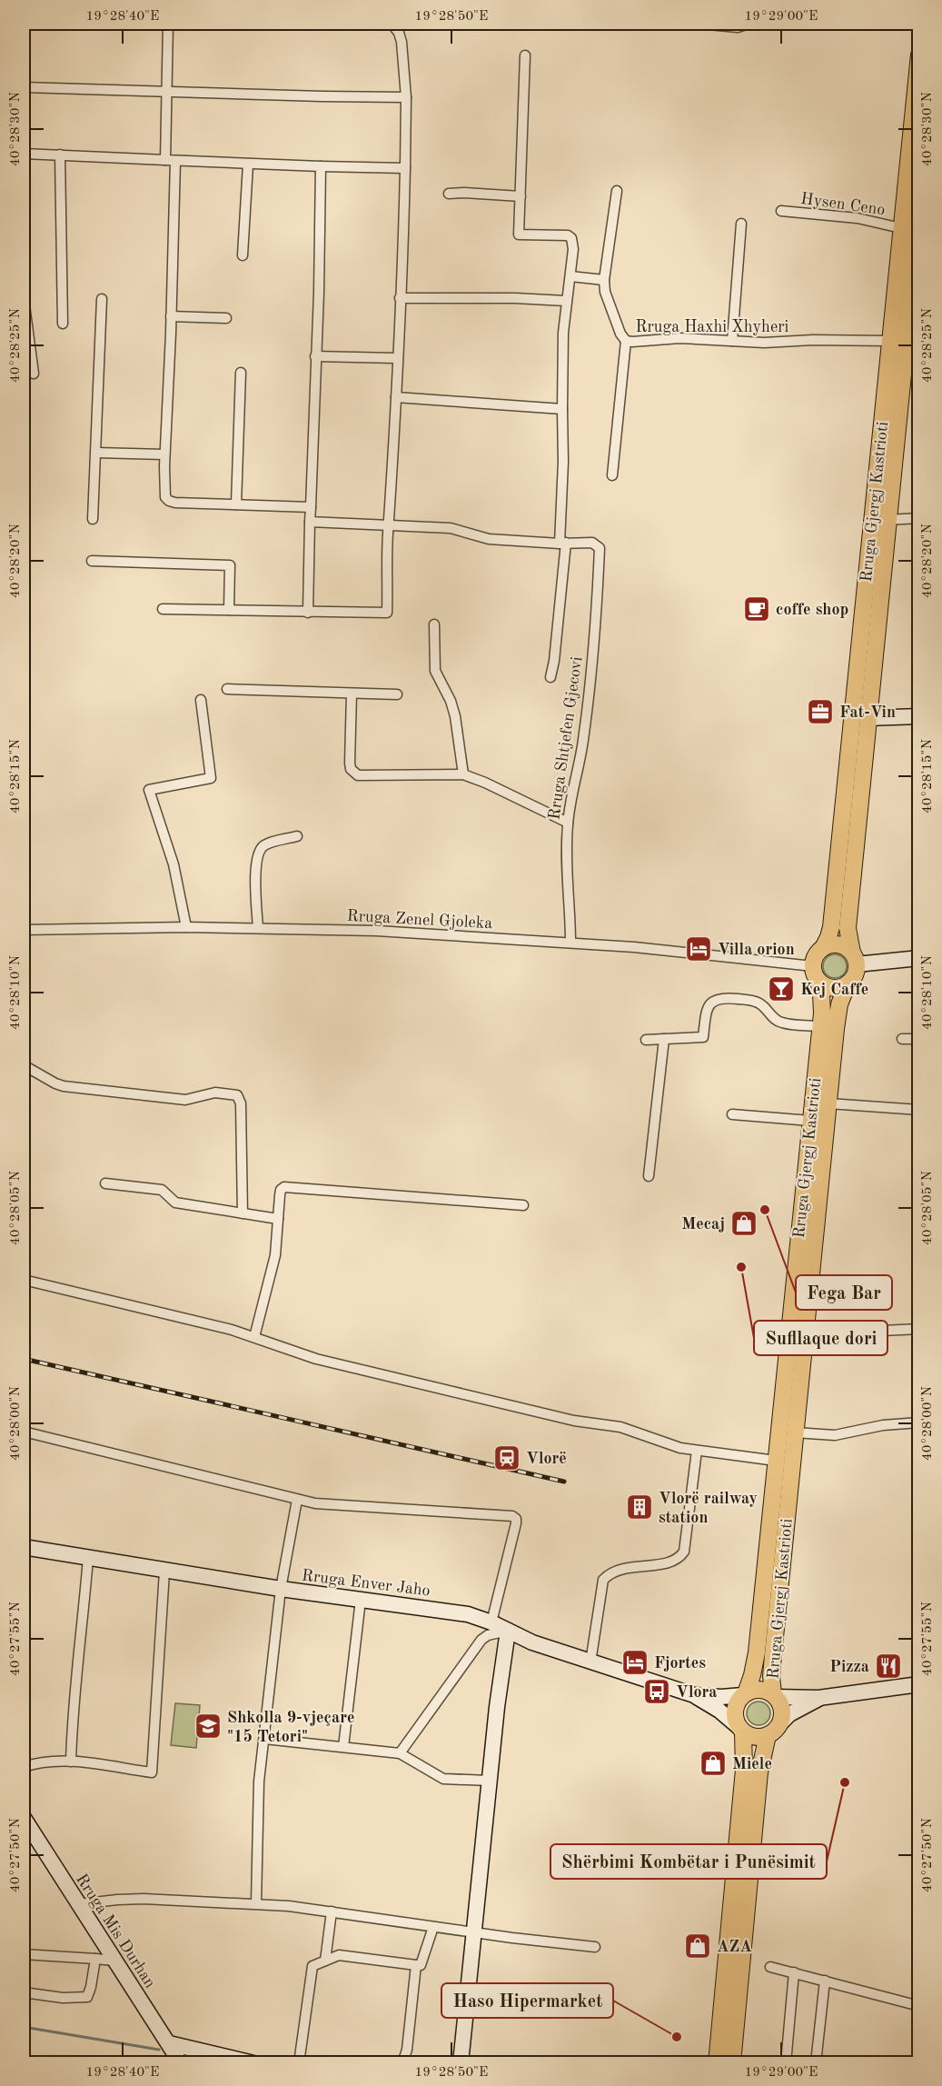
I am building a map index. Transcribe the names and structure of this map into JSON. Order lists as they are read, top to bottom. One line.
{"streets":{"main road":["Rruga Gjergj Kastrioti"],"street":["Hysen Ceno","Rruga Haxhi Xhyheri","Rruga Shtjefen Gjecovi","Rruga Zenel Gjoleka","Rruga Enver Jaho","Rruga Mis Durhan"]},"crossings":[["Hysen Ceno","Rruga Gjergj Kastrioti"],["Rruga Haxhi Xhyheri","Rruga Gjergj Kastrioti"],["Rruga Gjergj Kastrioti","Rruga Zenel Gjoleka"],["Rruga Shtjefen Gjecovi","Rruga Zenel Gjoleka"]],"places":{"cafe":["coffe shop"],"office":["Fat-Vin"],"hotel":["Villa orion","Fjortes"],"bar":["Kej Caffe"],"other":["Fega Bar","Sufllaque dori","Shërbimi Kombëtar i Punësimit","Haso Hipermarket"],"shop":["Mecaj","Miele","AZA"],"station":["Vlorë"],"building":["Vlorë railway station"],"restaurant":["Pizza"],"bus stop":["Vlora"],"school or university":["Shkolla 9-vjeçare \"15 Tetori\""]},"coordinates":["19°28'40\"E","19°28'50\"E","19°29'00\"E","40°28'30\"N","40°28'25\"N","40°28'20\"N","40°28'15\"N","40°28'10\"N","40°28'05\"N","40°28'00\"N","40°27'55\"N","40°27'50\"N"]}
